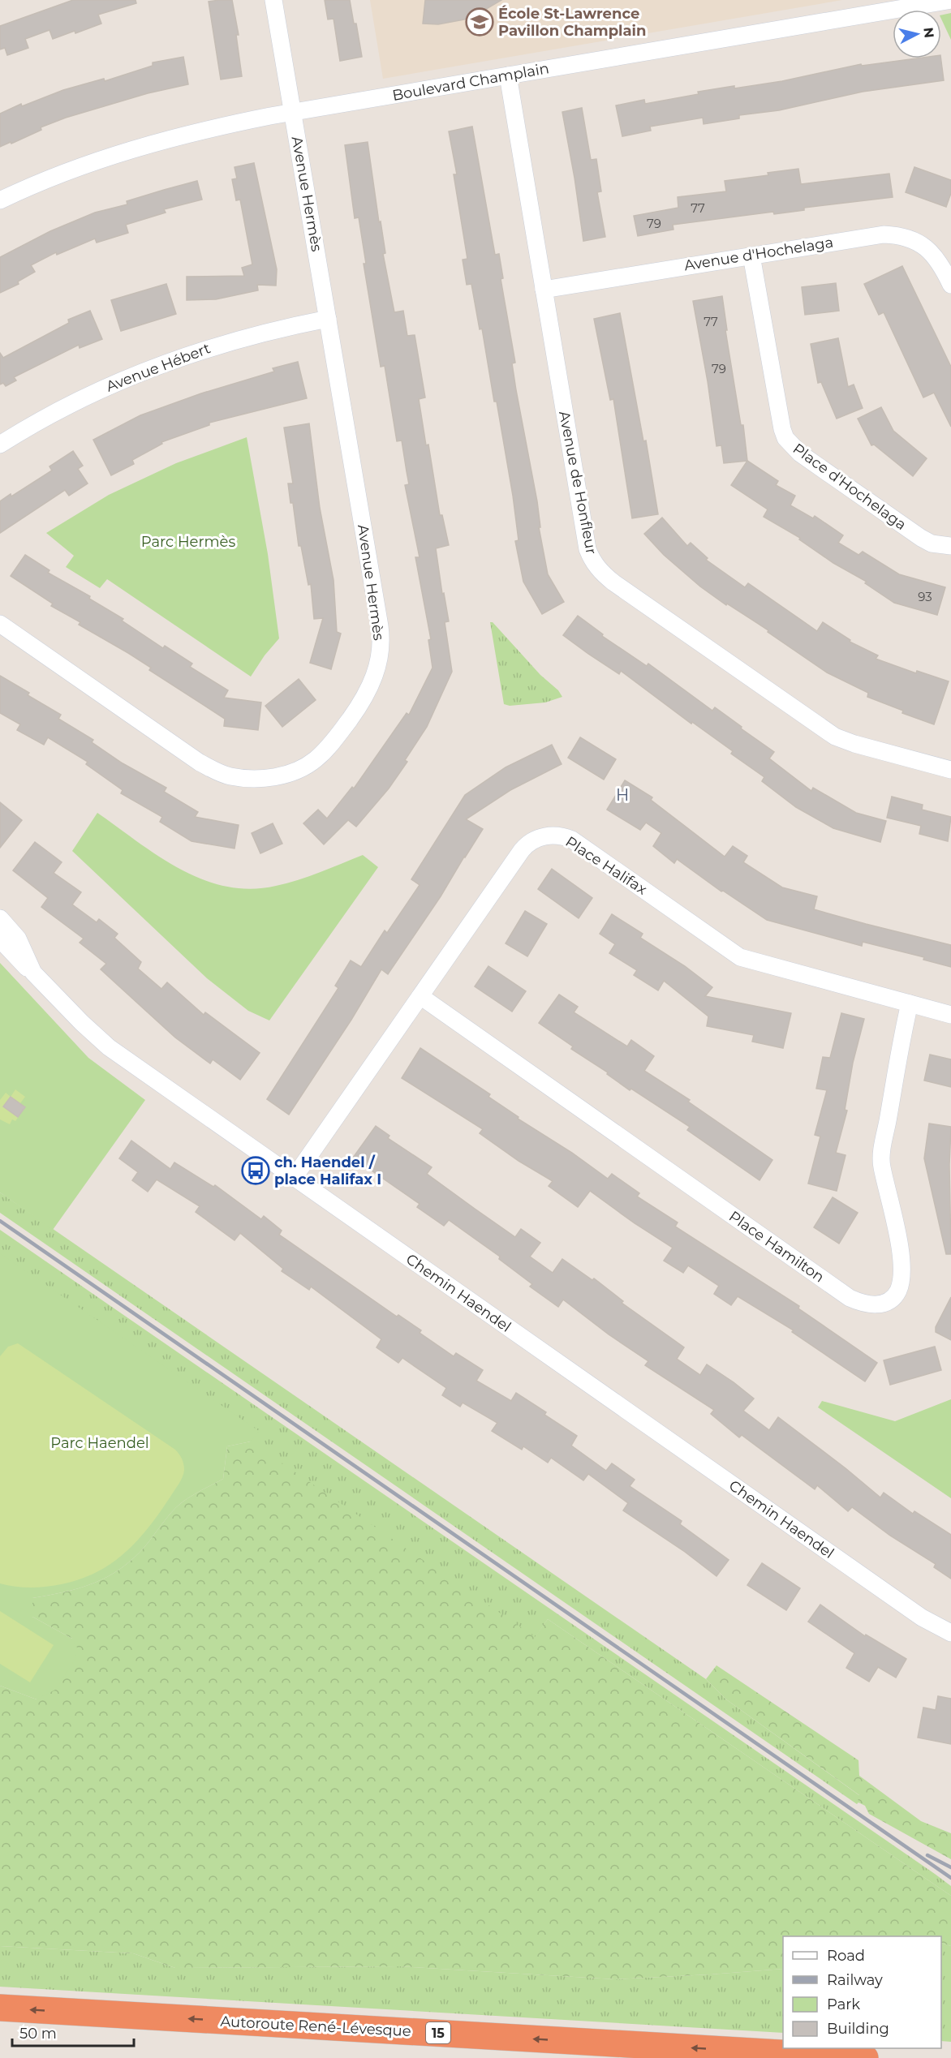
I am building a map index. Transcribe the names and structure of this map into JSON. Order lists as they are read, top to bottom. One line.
{"streets":{"highway":["Autoroute René-Lévesque","15"],"street":["Boulevard Champlain","Avenue Hermès","Avenue d'Hochelaga","Avenue Hébert","Avenue de Honfleur","Place d'Hochelaga","Place Halifax","Place Hamilton","Chemin Haendel"]},"crossings":[["Boulevard Champlain","Avenue Hermès"],["Boulevard Champlain","Avenue de Honfleur"],["Avenue Hermès","Avenue Hébert"],["Avenue d'Hochelaga","Avenue de Honfleur"],["Avenue d'Hochelaga","Place d'Hochelaga"],["Place Halifax","Place Hamilton"],["Place Halifax","Chemin Haendel"]],"one_way":["Autoroute René-Lévesque"],"districts":["H"],"parks":["Parc Hermès","Parc Haendel"],"places":{"school or university":["École St-Lawrence Pavillon Champlain"],"bus stop":["ch. Haendel / place Halifax I"]},"house_numbers":["77","79","77","79","93"],"legend":["Road","Railway","Park","Building"],"scale_bar":"50 m","north":"right"}
